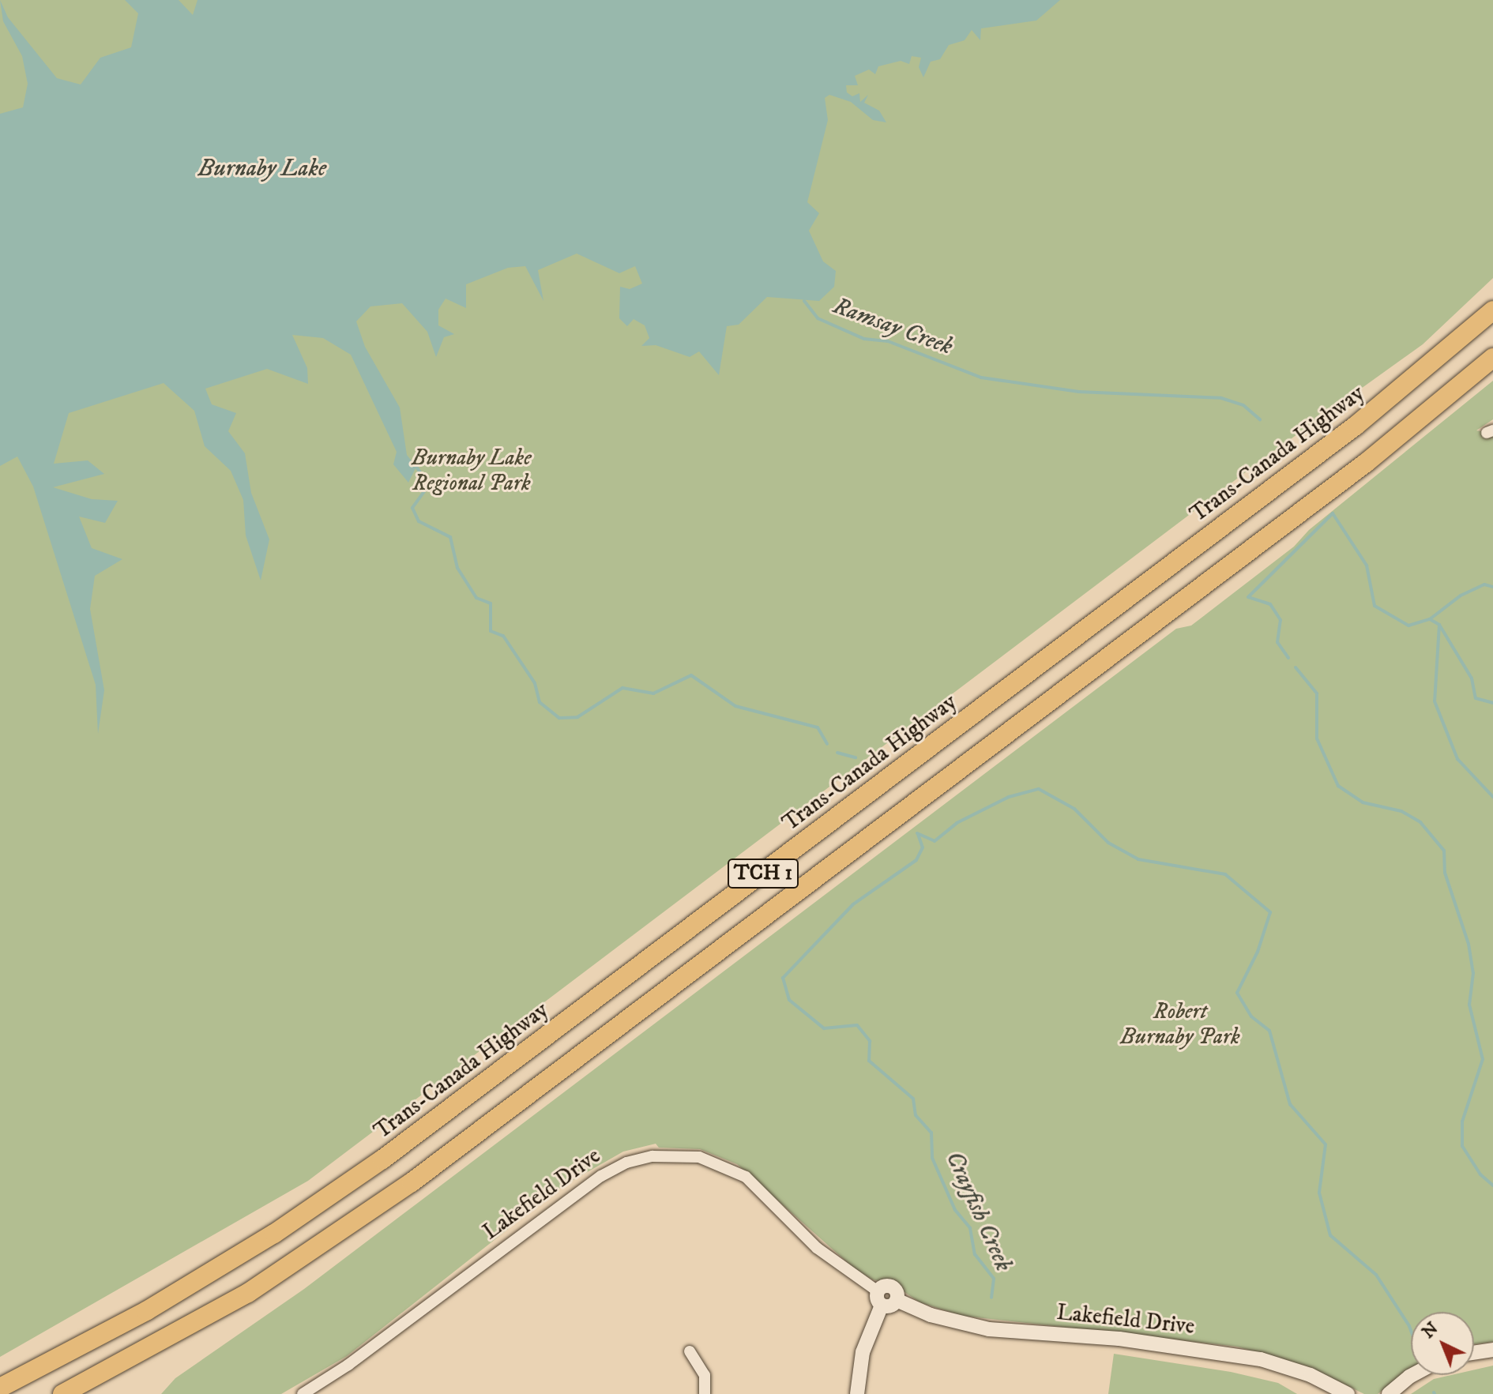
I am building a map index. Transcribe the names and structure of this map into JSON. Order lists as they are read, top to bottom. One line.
{"streets":{"highway":["Trans-Canada Highway","TCH 1"],"street":["Lakefield Drive"]},"water":["Burnaby Lake","Ramsay Creek","Crayfish Creek"],"parks":["Burnaby Lake Regional Park","Robert Burnaby Park"],"north":"top left"}
